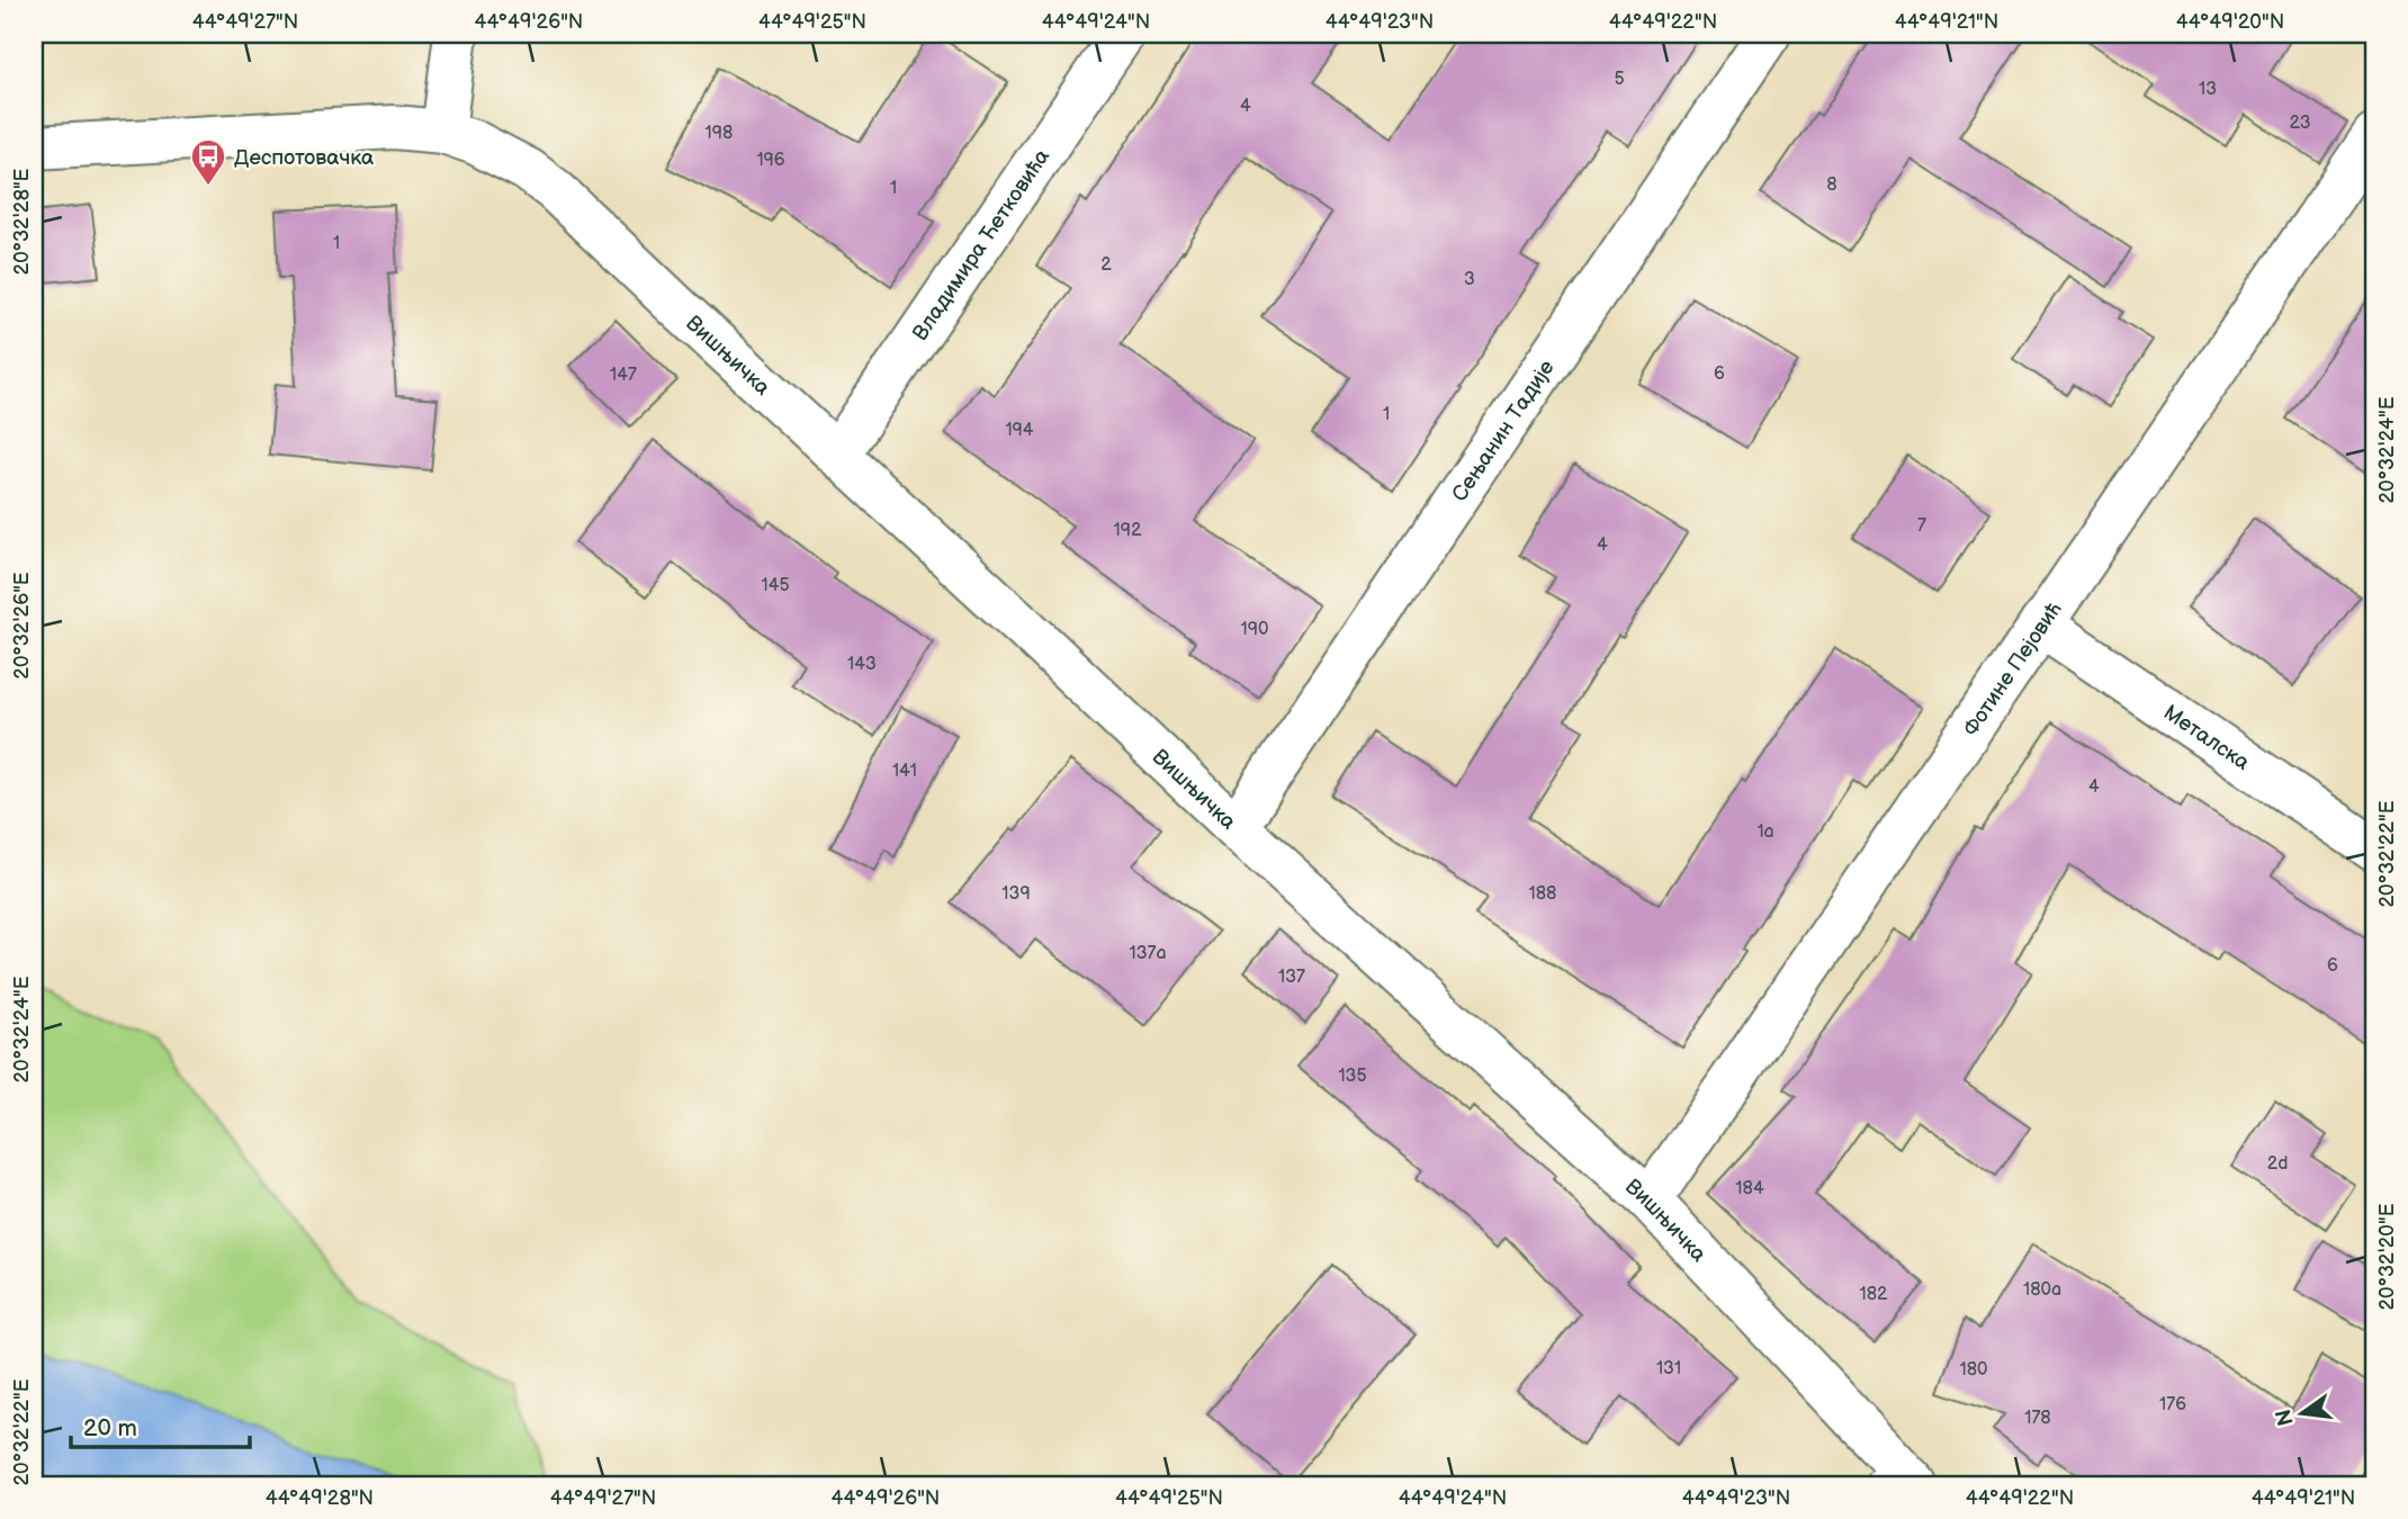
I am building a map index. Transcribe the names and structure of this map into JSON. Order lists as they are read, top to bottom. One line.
{"streets":{"street":["Владимира Ћетковића","Вишњичка","Сењанин Тадије","Фотине Пејовић","Металска"]},"crossings":[["Владимира Ћетковића","Вишњичка"],["Вишњичка","Сењанин Тадије"],["Вишњичка","Фотине Пејовић"],["Фотине Пејовић","Металска"]],"places":{"bus stop":["Деспотовачка"]},"house_numbers":["5","13","4","23","198","196","8","1","1","2","3","6","147","1","194","7","192","4","145","190","143","141","4","1a","139","188","137a","6","137","135","2d","184","180a","182","131","180","176","178"],"scale_bar":"20 m","north":"left","coordinates":["44°49'27\"N","44°49'26\"N","44°49'25\"N","44°49'24\"N","44°49'23\"N","44°49'22\"N","44°49'21\"N","44°49'20\"N","20°32'28\"E","20°32'24\"E","20°32'26\"E","20°32'22\"E","20°32'20\"E","44°49'28\"N"]}
